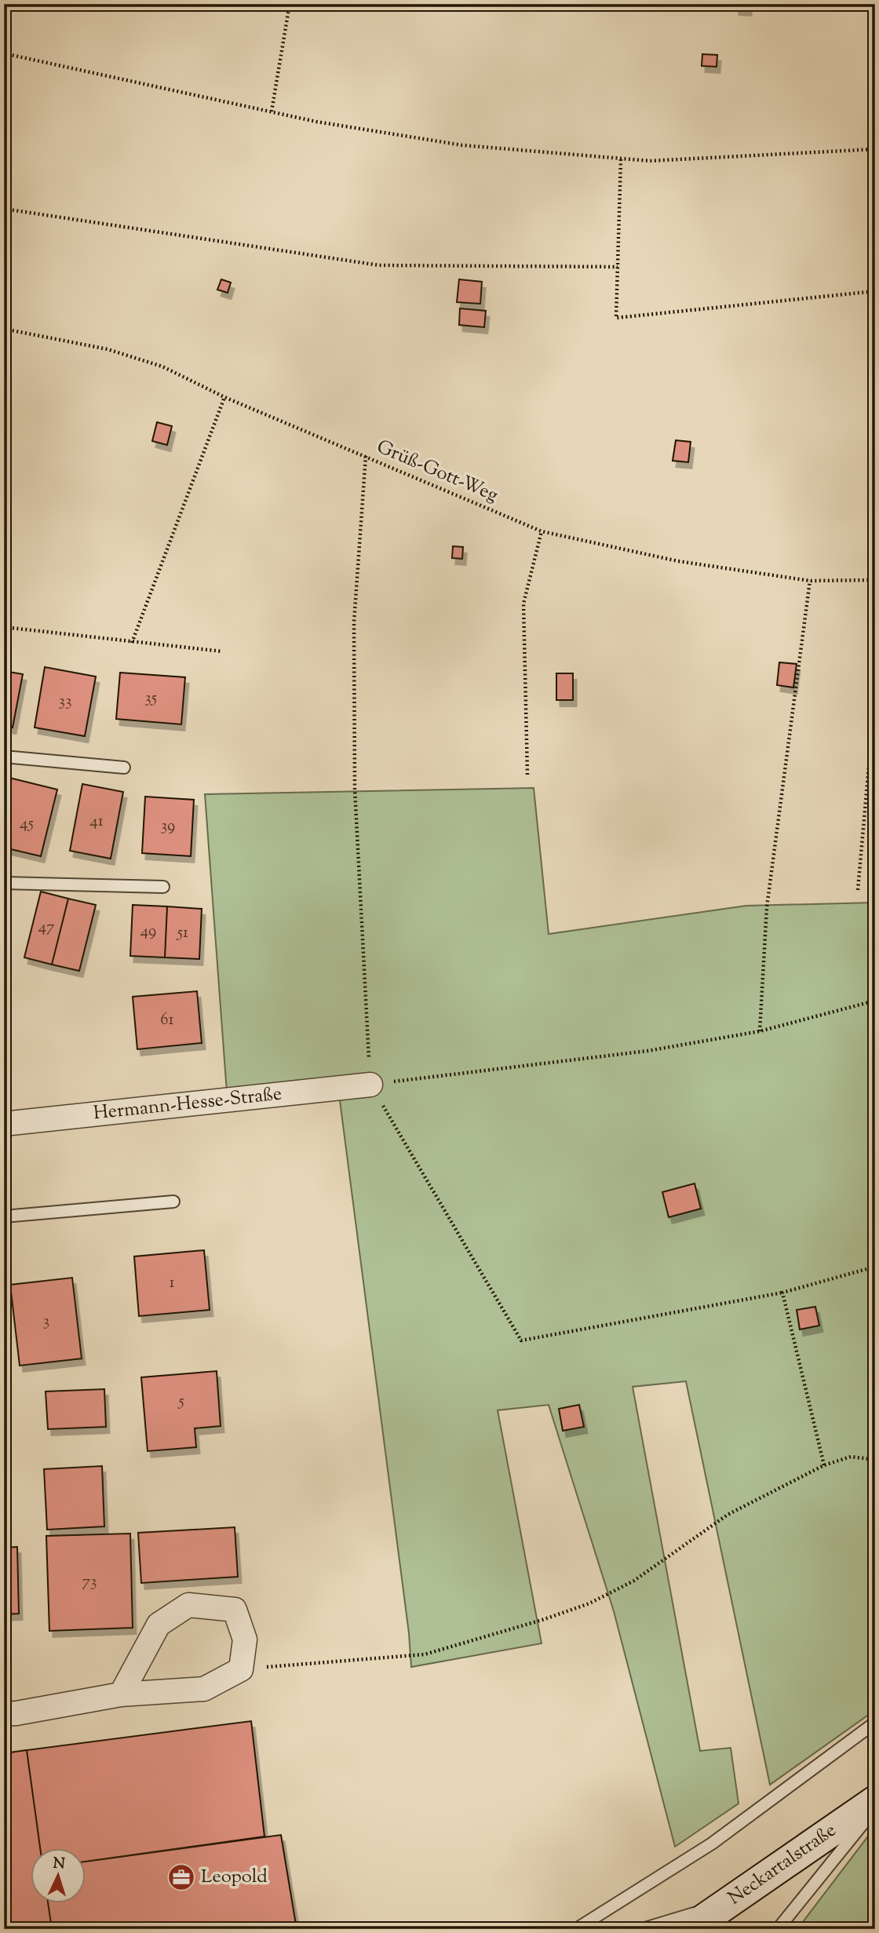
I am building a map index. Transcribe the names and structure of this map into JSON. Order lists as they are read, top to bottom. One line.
{"streets":{"main road":["Neckartalstraße"],"street":["Hermann-Hesse-Straße"],"path":["Grüß-Gott-Weg"]},"places":{"office":["Leopold"]},"house_numbers":["35","33","41","45","39","47","49","51","61","1","3","5","73"],"north":"top"}
